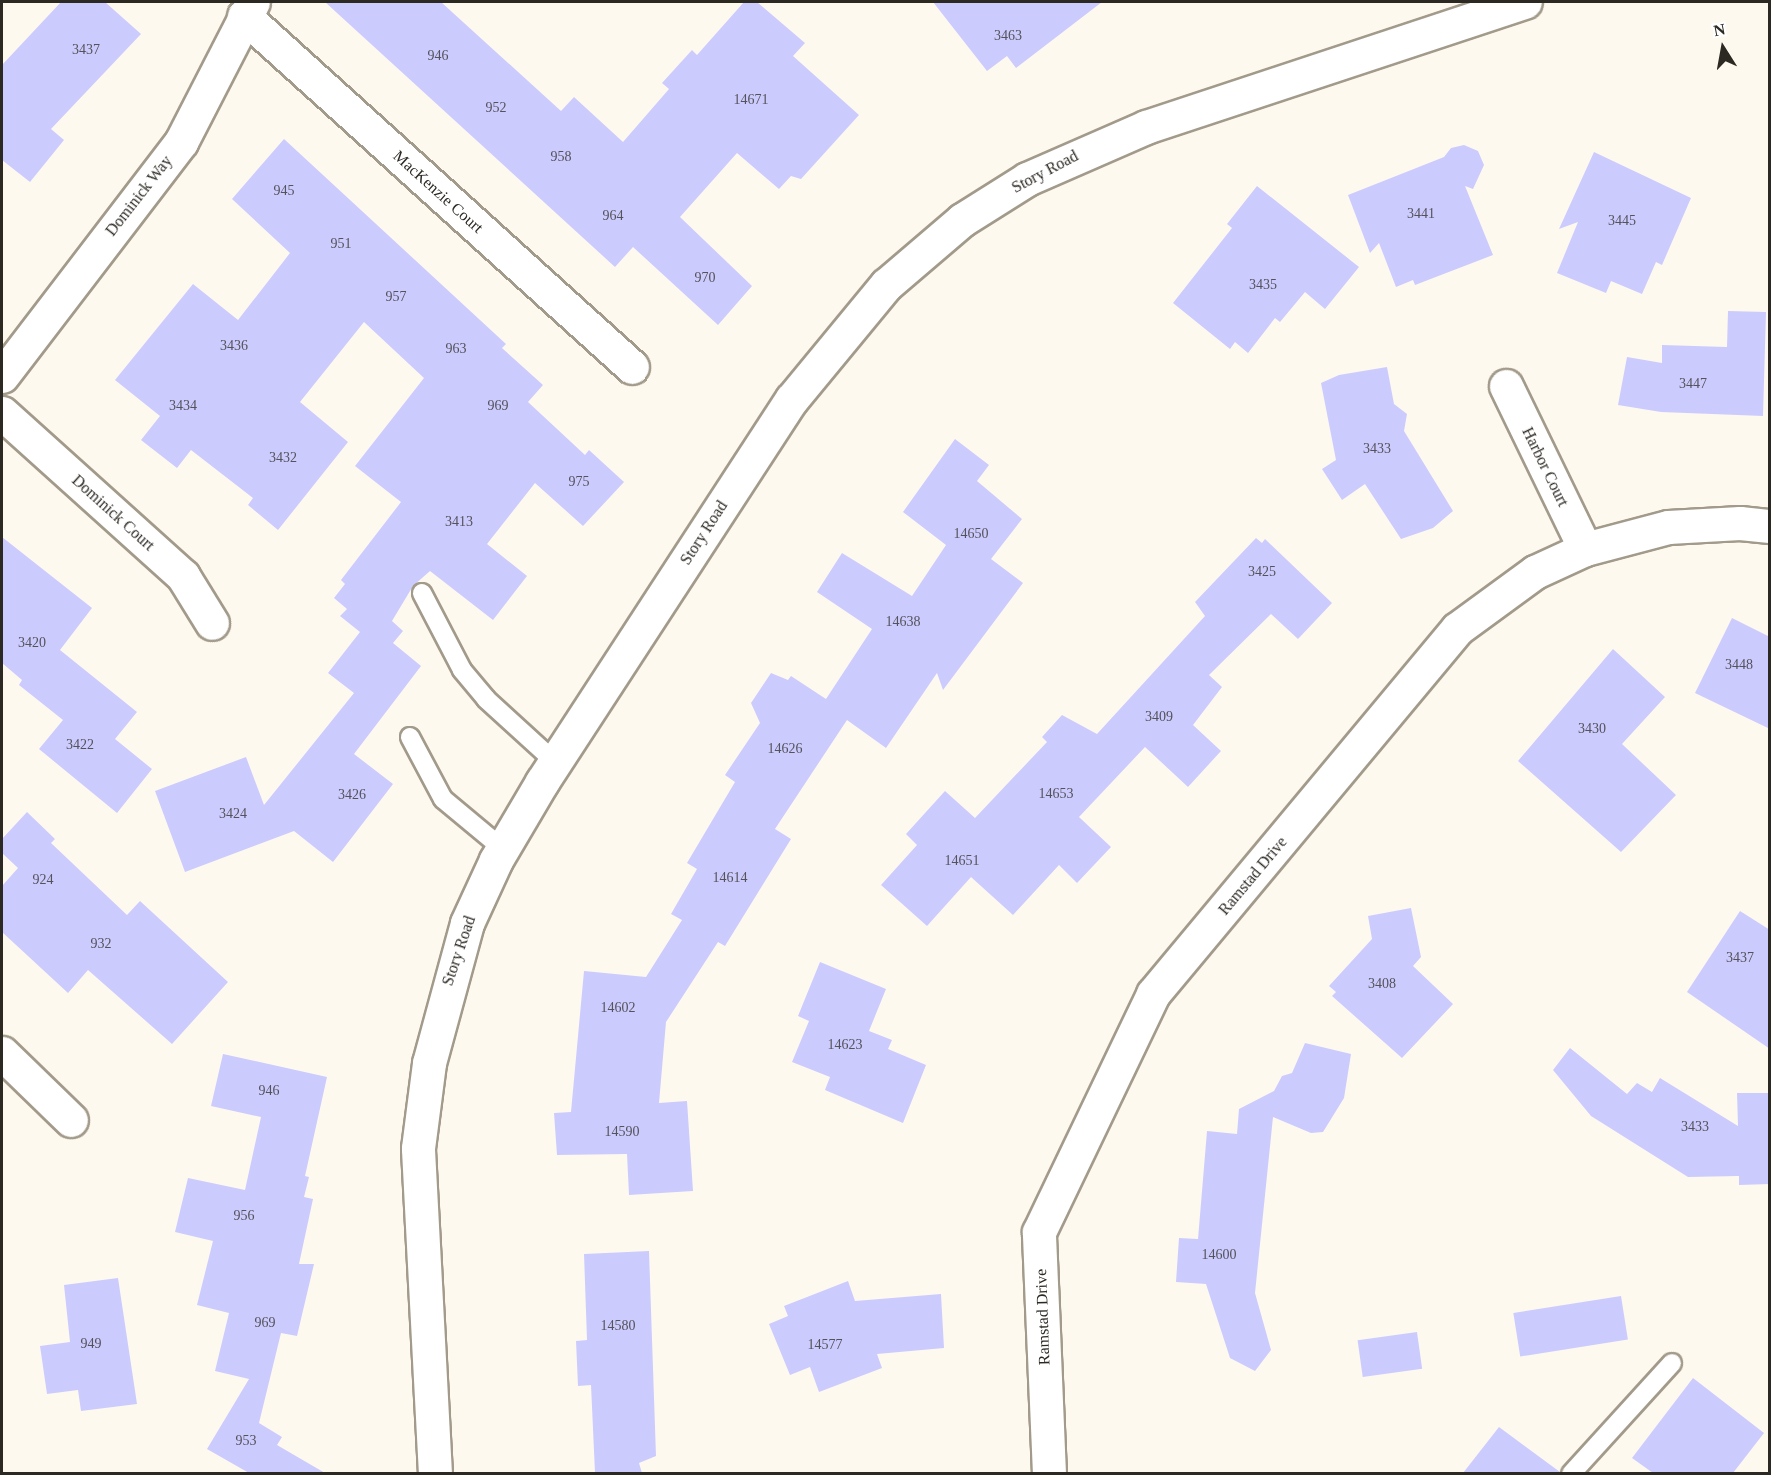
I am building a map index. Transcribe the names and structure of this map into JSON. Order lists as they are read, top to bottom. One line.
{"streets":{"street":["Story Road","MacKenzie Court","Dominick Way","Harbor Court","Dominick Court","Ramstad Drive"]},"crossings":[["MacKenzie Court","Dominick Way"],["Harbor Court","Ramstad Drive"]],"house_numbers":["3463","3437","946","14671","952","958","945","3441","964","3445","951","970","3435","957","3436","963","3447","3434","969","3433","3432","975","3413","14650","3425","14638","3420","3448","3409","3430","3422","14626","14653","3426","3424","14651","14614","924","932","3437","3408","14602","14623","946","3433","14590","956","14600","969","14580","949","14577","953"],"north":"top"}
